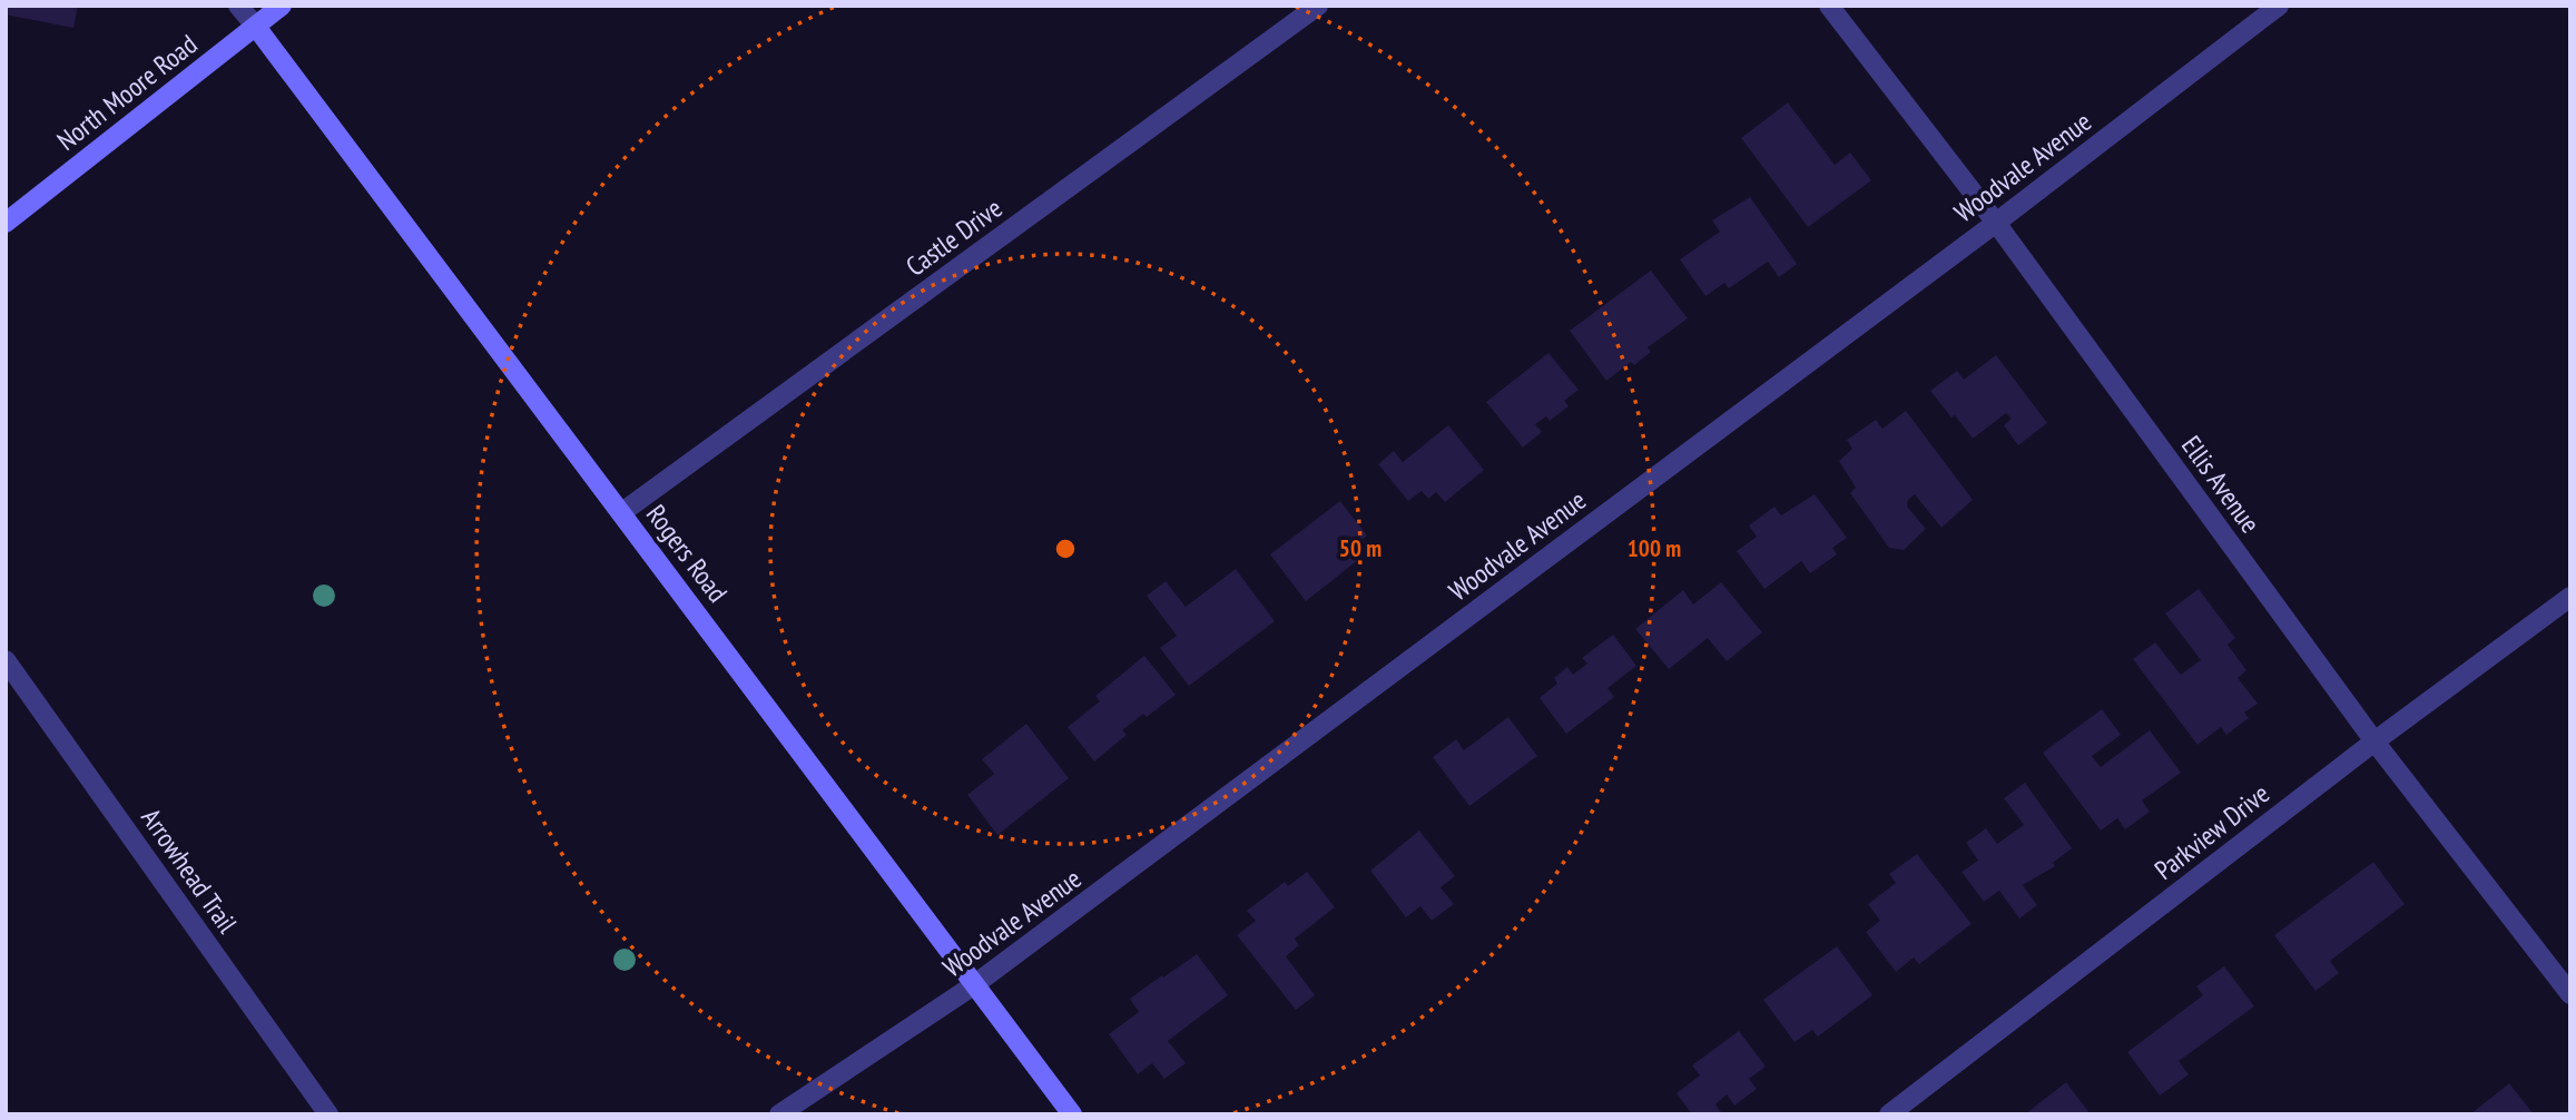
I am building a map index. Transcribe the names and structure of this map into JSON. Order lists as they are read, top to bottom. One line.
{"streets":{"street":["North Moore Road","Woodvale Avenue","Castle Drive","Ellis Avenue","Rogers Road","Parkview Drive","Arrowhead Trail"]},"crossings":[["North Moore Road","Rogers Road"],["Woodvale Avenue","Ellis Avenue"],["Woodvale Avenue","Rogers Road"],["Castle Drive","Rogers Road"],["Ellis Avenue","Parkview Drive"]],"rings":["50 m","100 m"]}
